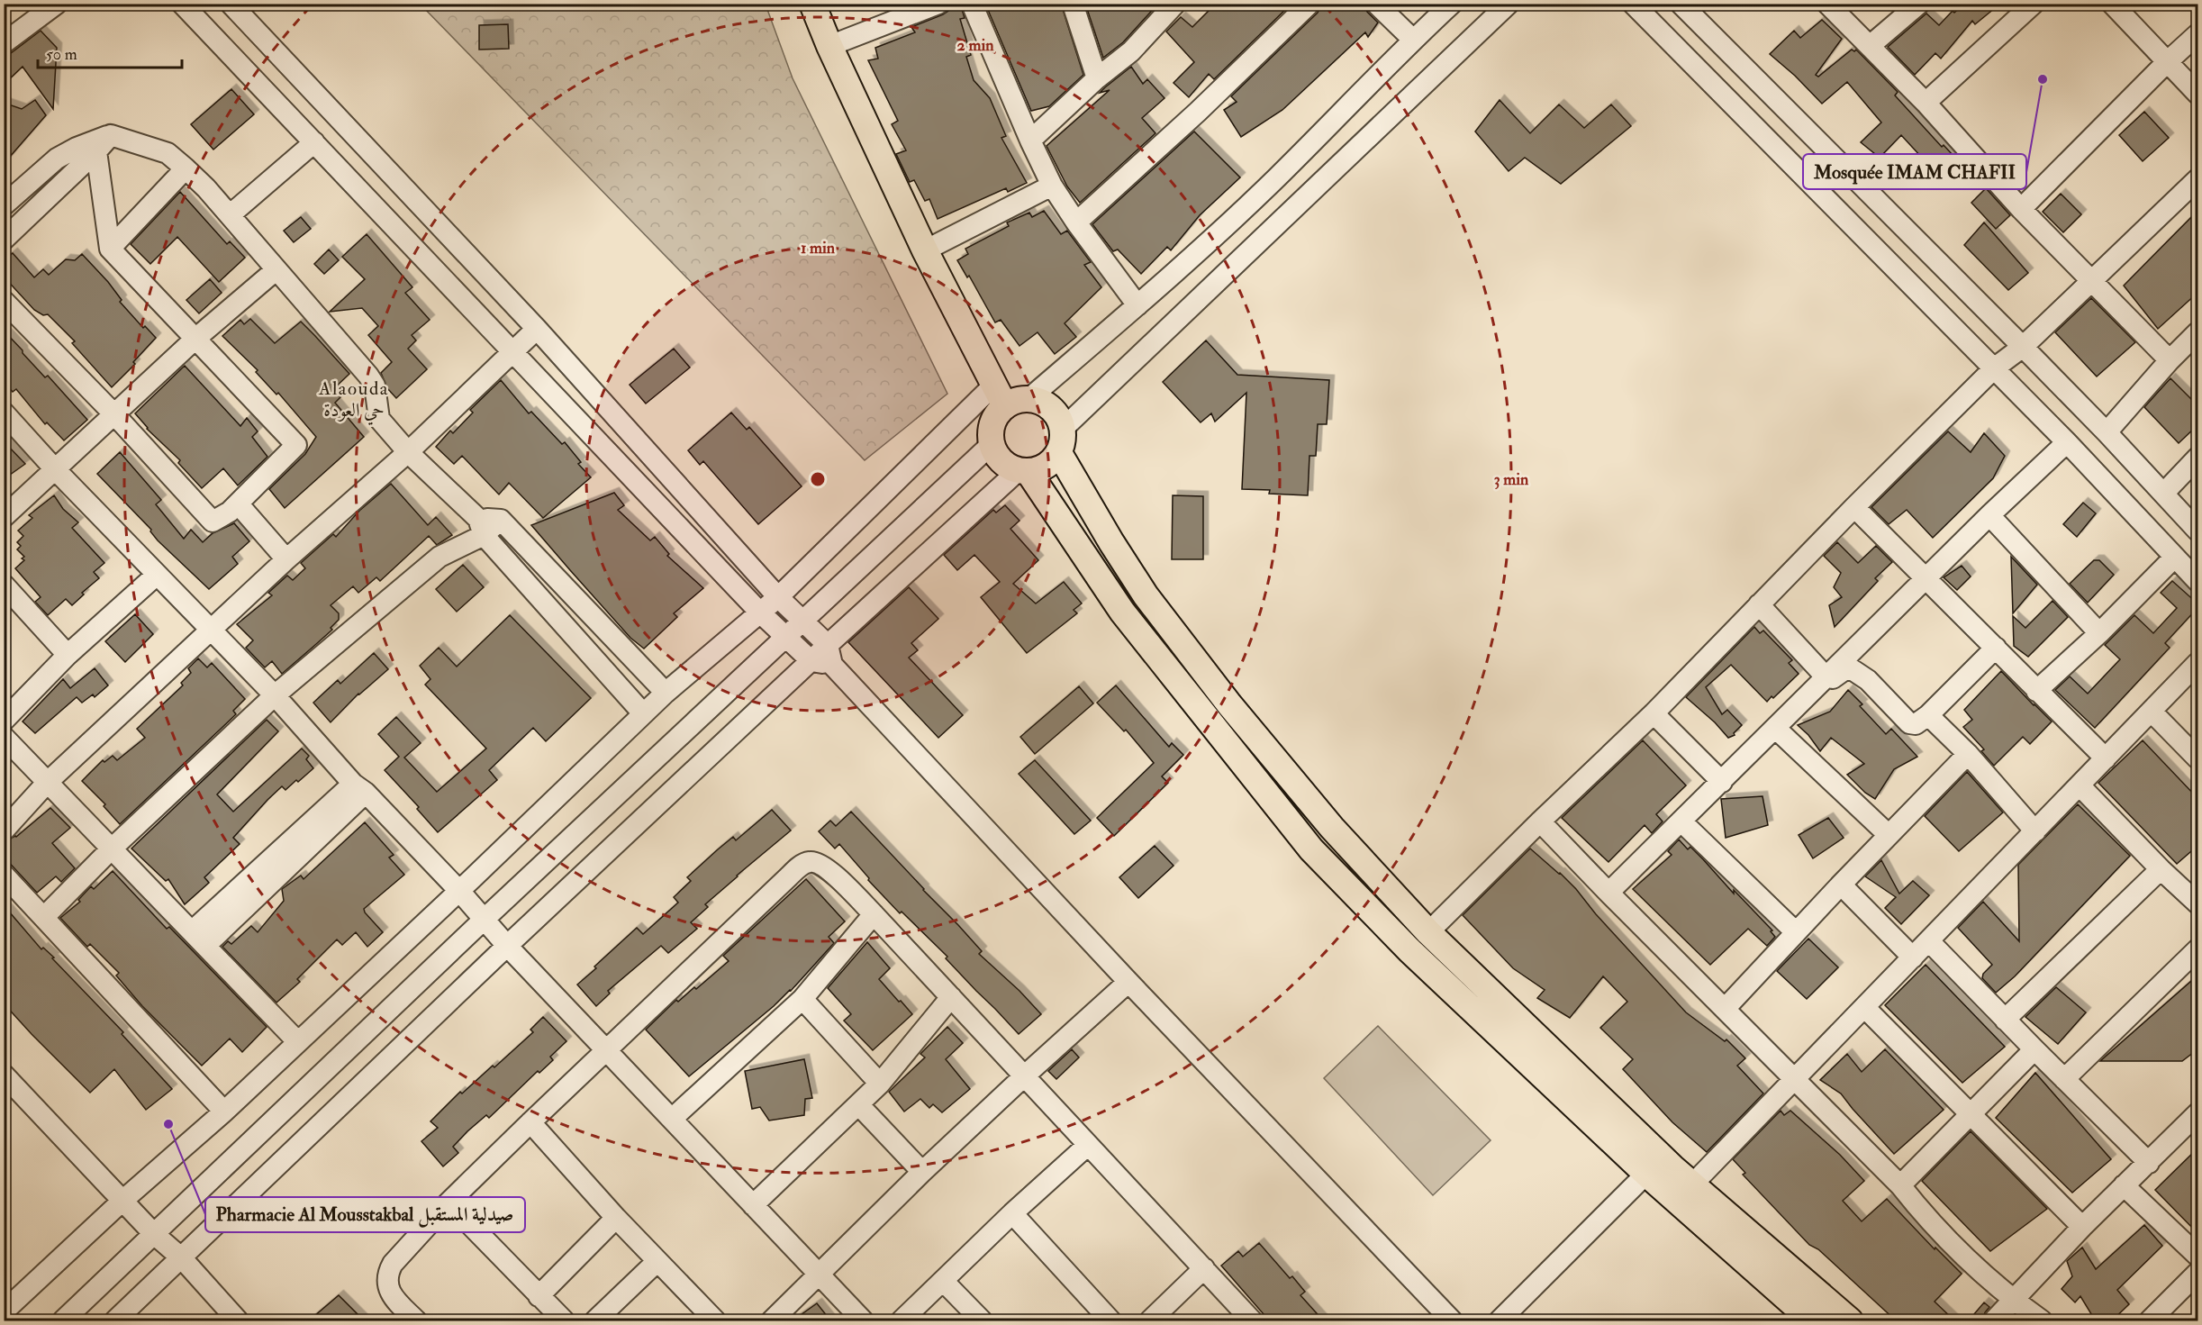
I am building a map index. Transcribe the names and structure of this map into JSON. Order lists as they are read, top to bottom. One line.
{"districts":["Alaouda حي العودة"],"places":["Mosquée IMAM CHAFII","Pharmacie Al Mousstakbal صيدلية المستقبل"],"scale_bar":"50 m","rings":["2 min","1 min","3 min"]}
